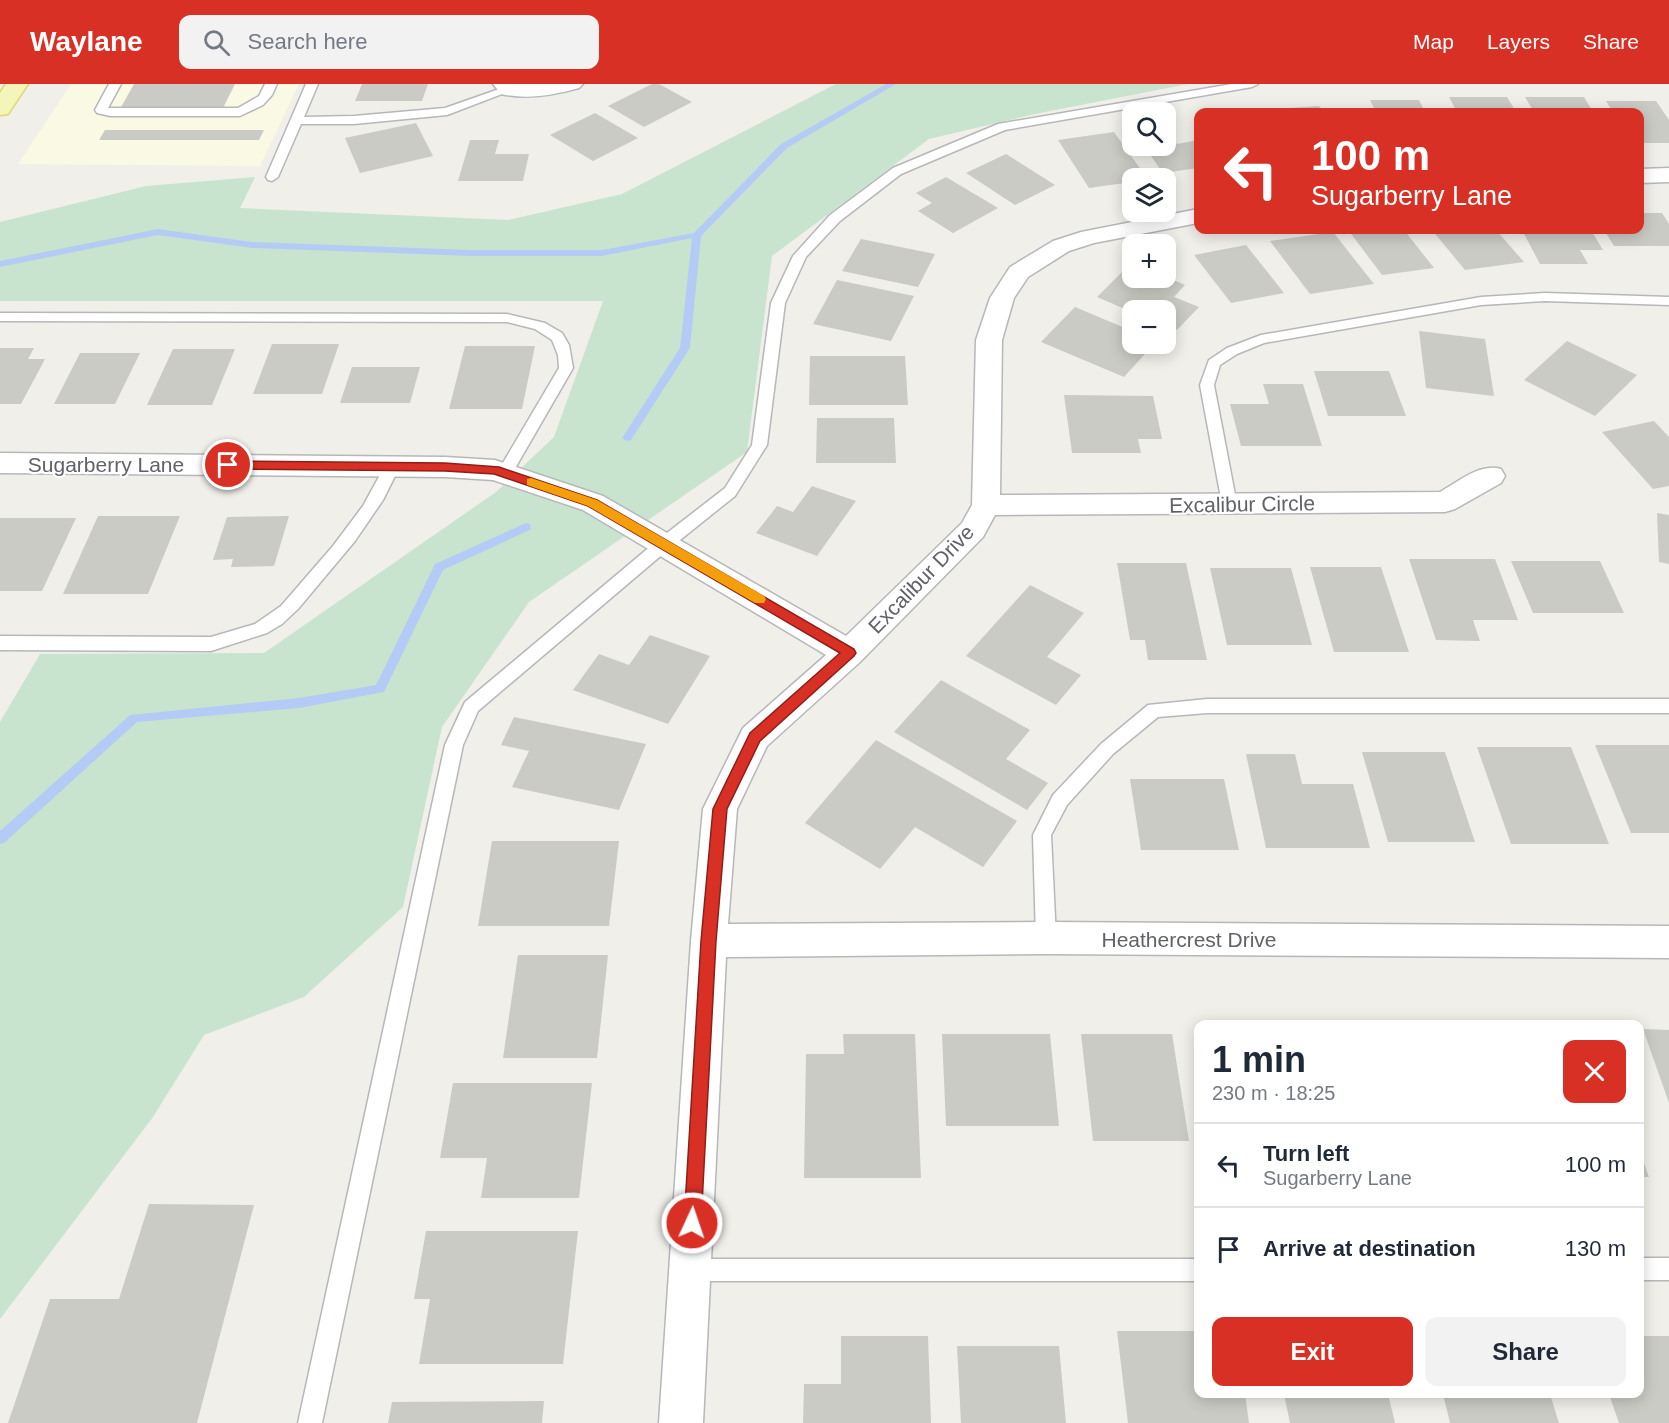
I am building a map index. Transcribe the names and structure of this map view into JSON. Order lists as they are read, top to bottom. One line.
{"streets":{"street":["Sugarberry Lane","Excalibur Circle","Excalibur Drive","Heathercrest Drive"]},"crossings":[["Sugarberry Lane","Excalibur Drive"],["Excalibur Circle","Excalibur Drive"],["Excalibur Drive","Heathercrest Drive"]],"page":{"header":"Waylane","search":"Search here","nav":["Map","Layers","Share"],"map_buttons":["+","−"],"turn":["100 m","Sugarberry Lane"],"heading":["1 min","230 m · 18:25"],"list":[{"name":"Turn left","note":"Sugarberry Lane","value":"100 m"},{"name":"Arrive at destination","value":"130 m"}],"buttons":["Exit","Share"]}}
